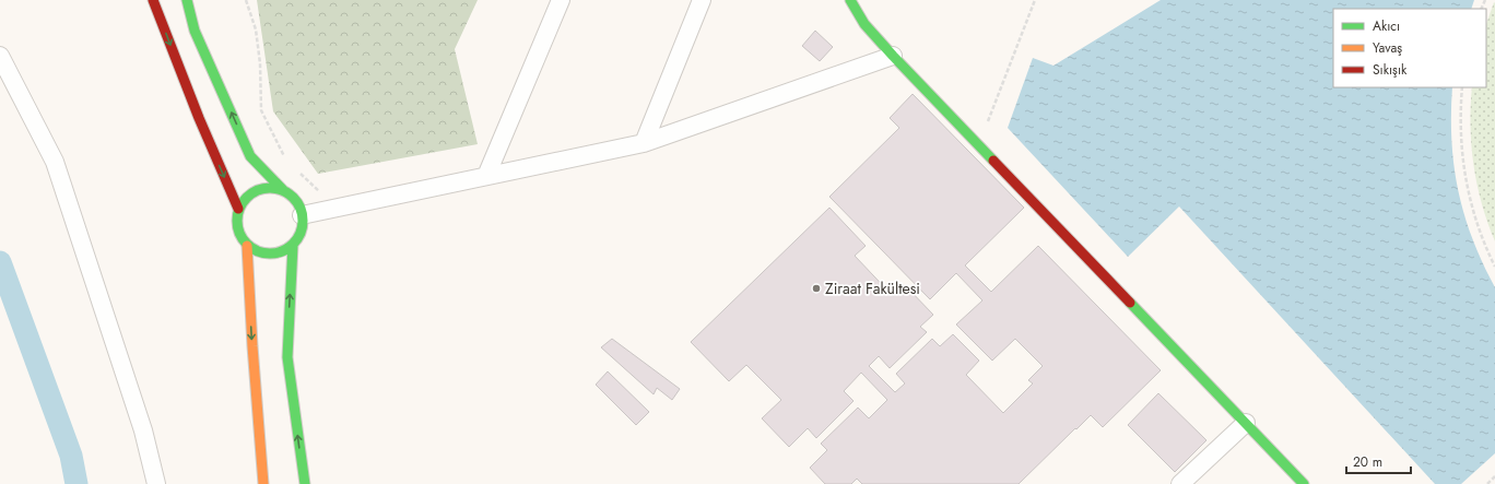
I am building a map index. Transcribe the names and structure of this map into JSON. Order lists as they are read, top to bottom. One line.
{"places":["Ziraat Fakültesi"],"legend":["Akıcı","Yavaş","Sıkışık"],"scale_bar":"20 m"}
